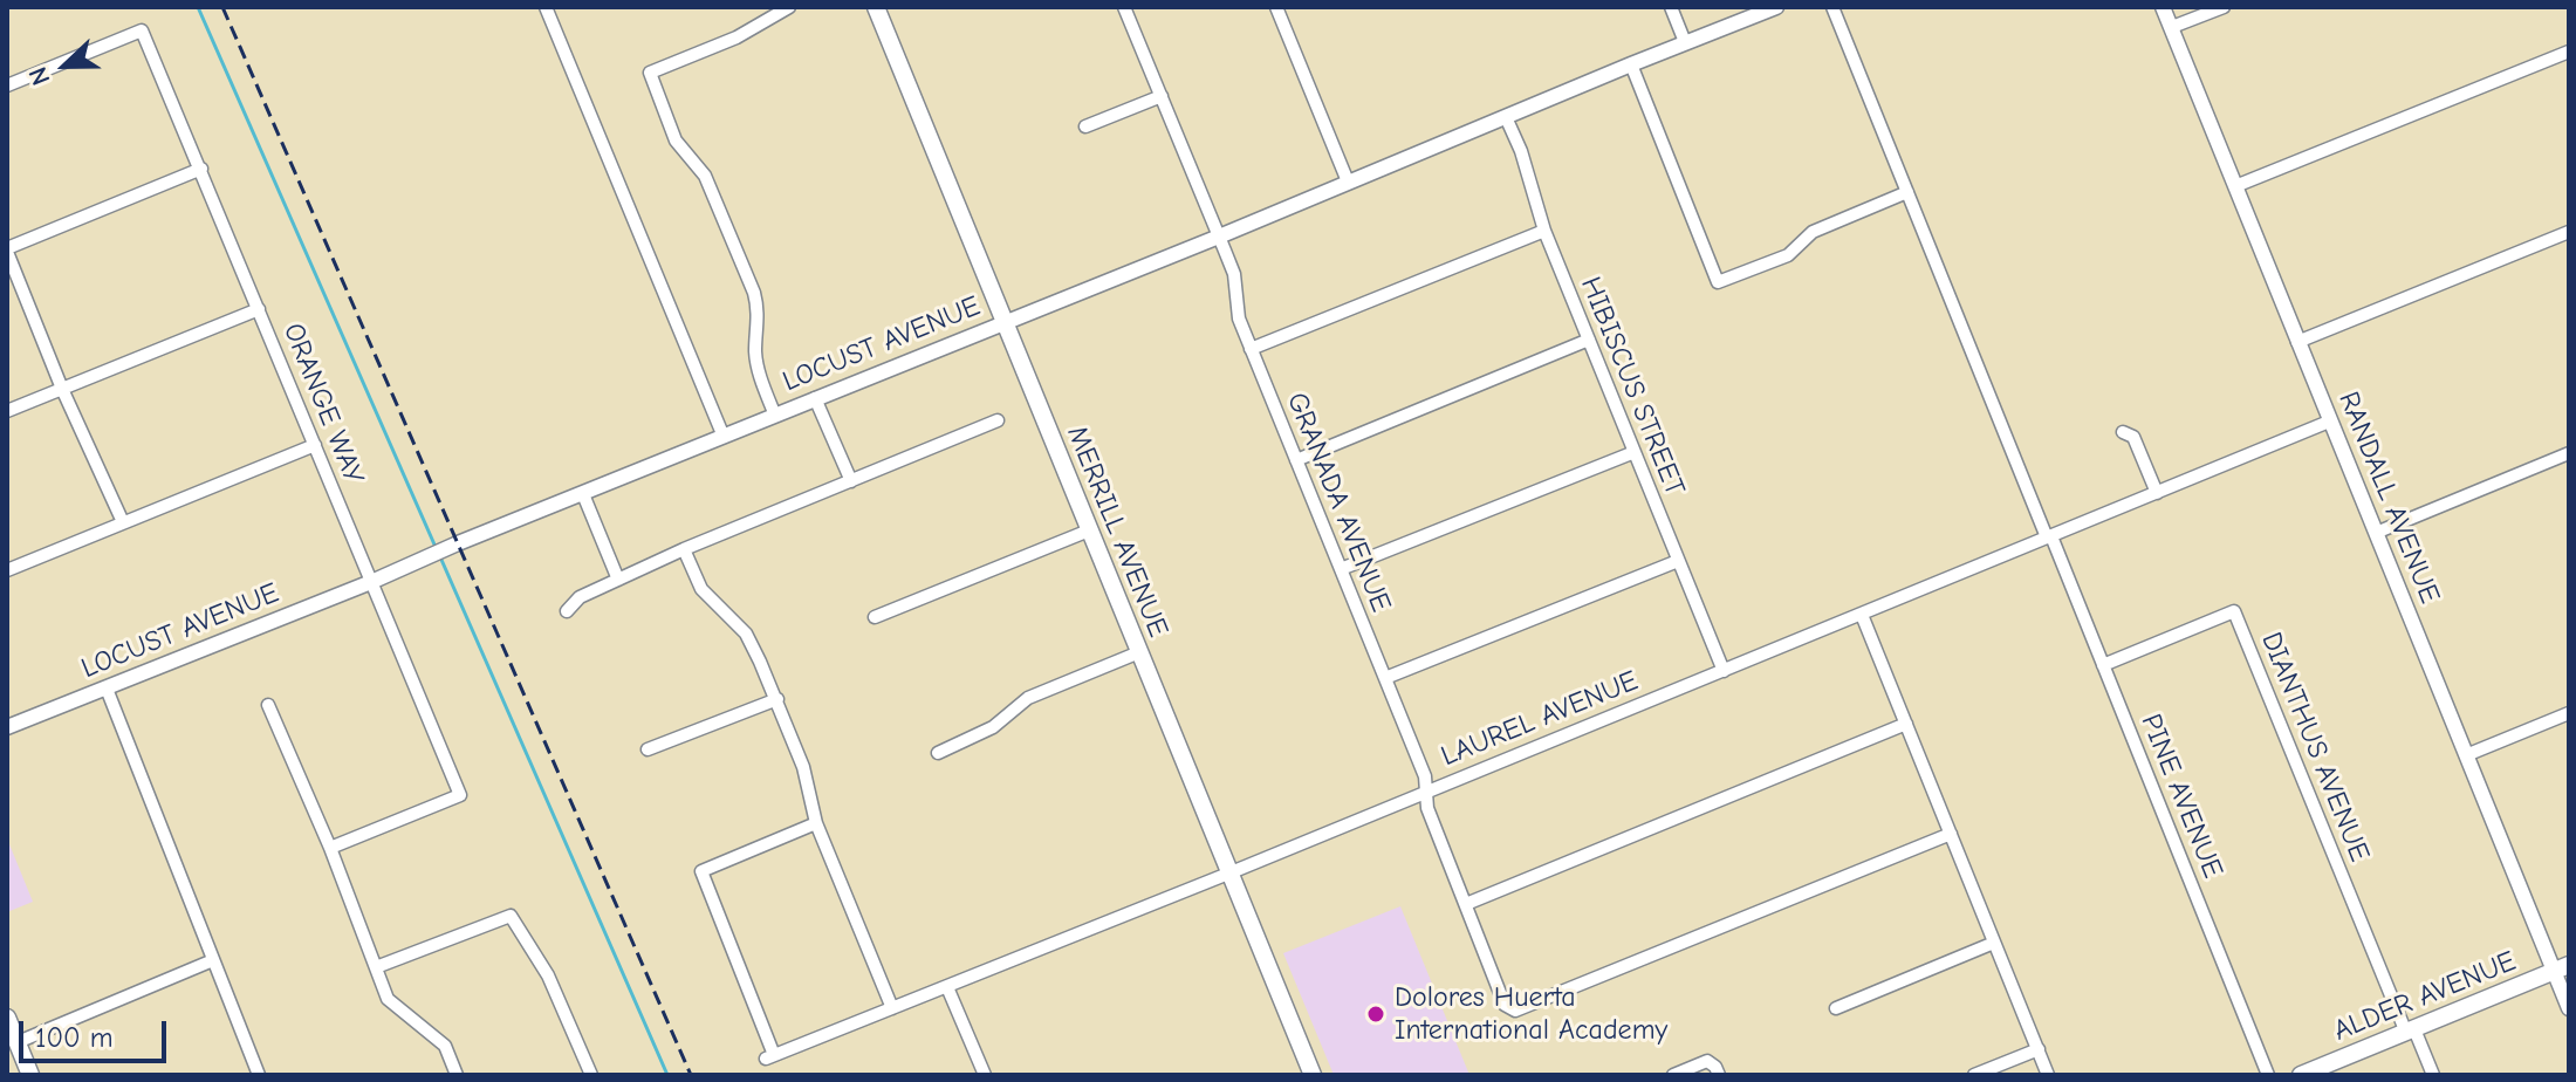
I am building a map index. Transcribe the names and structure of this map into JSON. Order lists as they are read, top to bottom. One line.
{"streets":{"main road":["MERRILL AVENUE","ALDER AVENUE"],"street":["LOCUST AVENUE","HIBISCUS STREET","ORANGE WAY","RANDALL AVENUE","GRANADA AVENUE","LAUREL AVENUE","DIANTHUS AVENUE","PINE AVENUE"]},"crossings":[["LOCUST AVENUE","HIBISCUS STREET"],["LOCUST AVENUE","ORANGE WAY"],["LOCUST AVENUE","GRANADA AVENUE"],["LOCUST AVENUE","MERRILL AVENUE"],["HIBISCUS STREET","LAUREL AVENUE"],["RANDALL AVENUE","LAUREL AVENUE"],["RANDALL AVENUE","ALDER AVENUE"],["GRANADA AVENUE","LAUREL AVENUE"],["MERRILL AVENUE","LAUREL AVENUE"],["LAUREL AVENUE","PINE AVENUE"],["DIANTHUS AVENUE","PINE AVENUE"],["DIANTHUS AVENUE","ALDER AVENUE"]],"places":["Dolores Huerta International Academy"],"scale_bar":"100 m","north":"left"}
